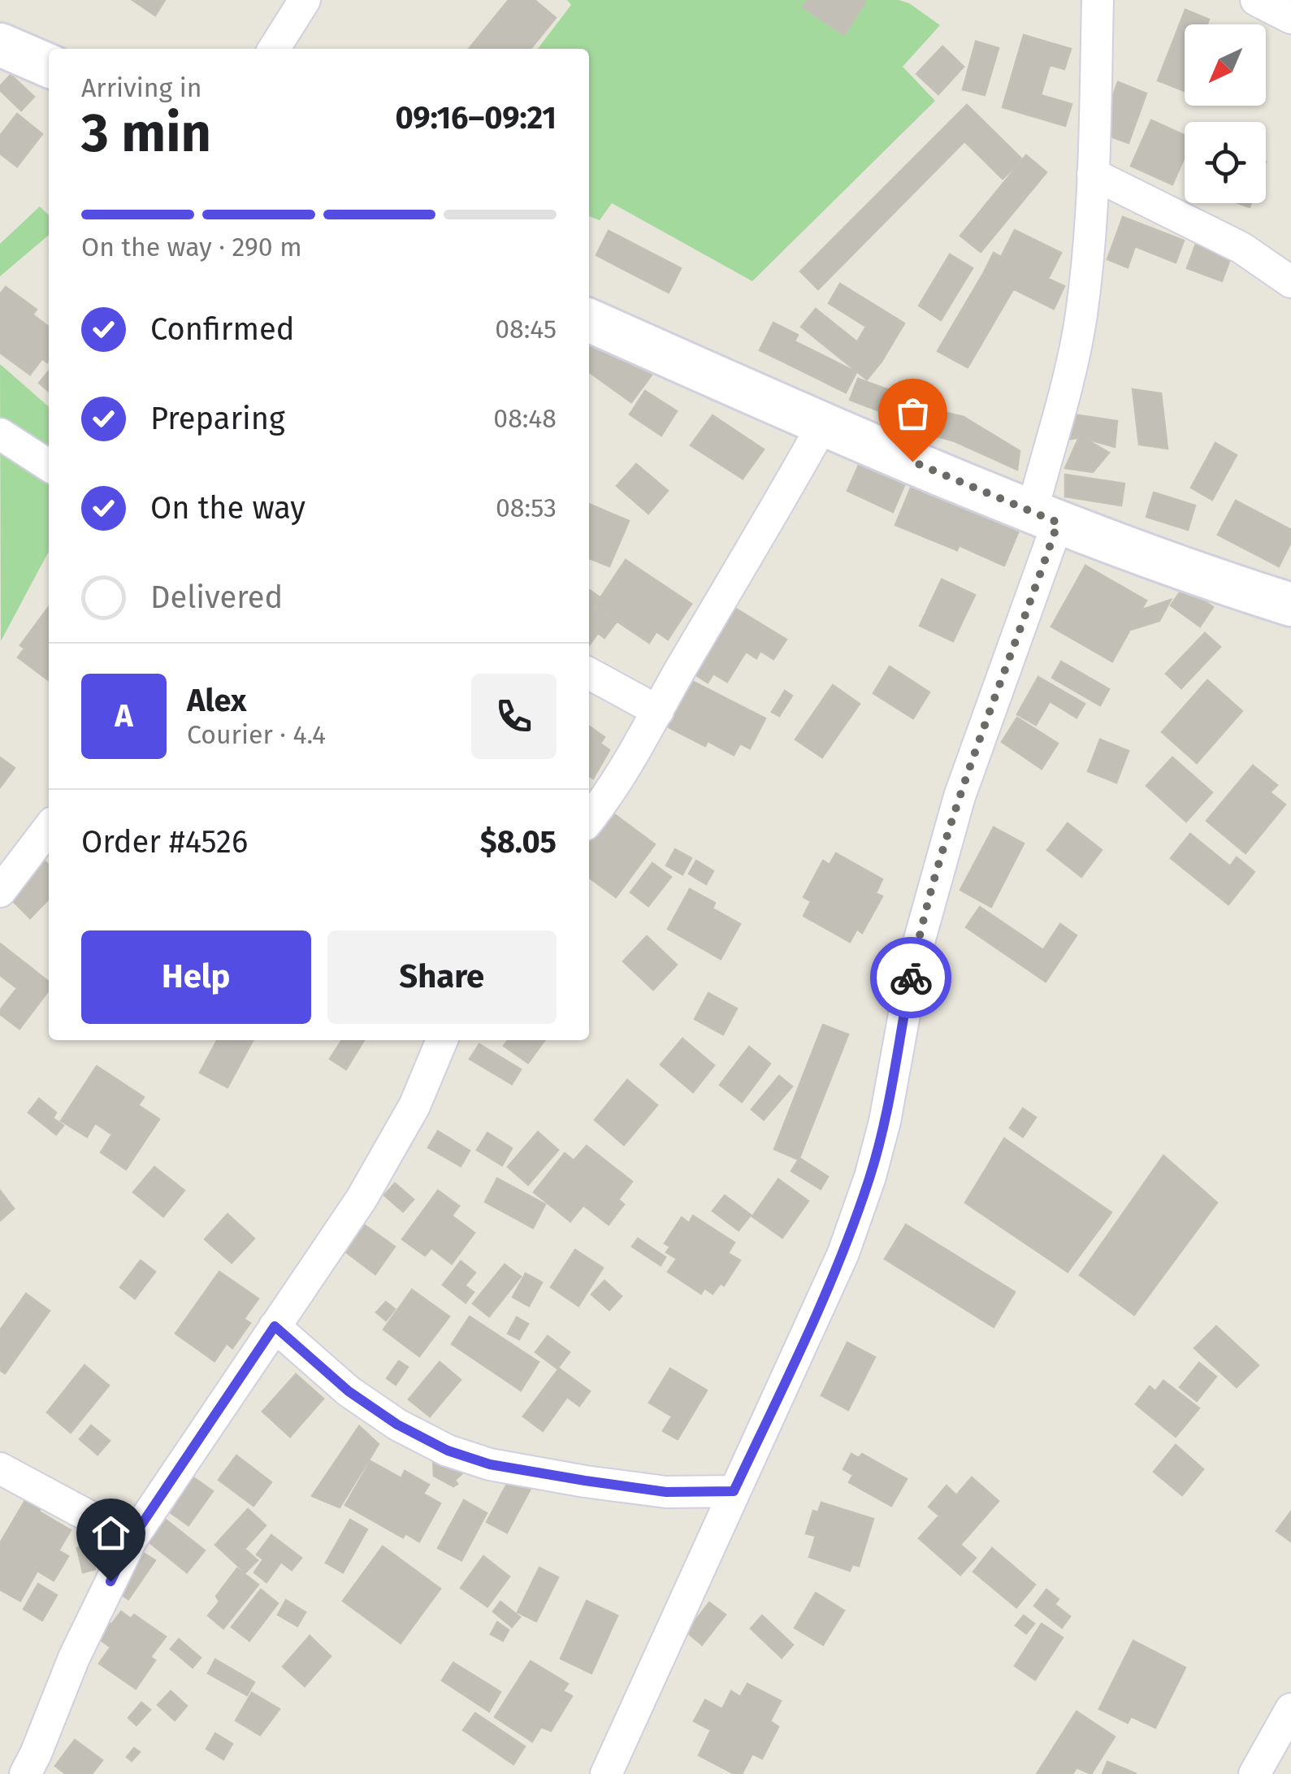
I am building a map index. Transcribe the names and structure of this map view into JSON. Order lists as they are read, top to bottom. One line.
{"north":"bottom left","page":{"heading":["3 min","Arriving in","09:16–09:21"],"panel":["Alex","Courier · 4.4","Order #4526","$8.05"],"bar":"On the way · 290 m","list":[["Confirmed","08:45"],["Preparing","08:48"],["On the way","08:53"],"Delivered"],"round":"A","buttons":["Help","Share"]}}
